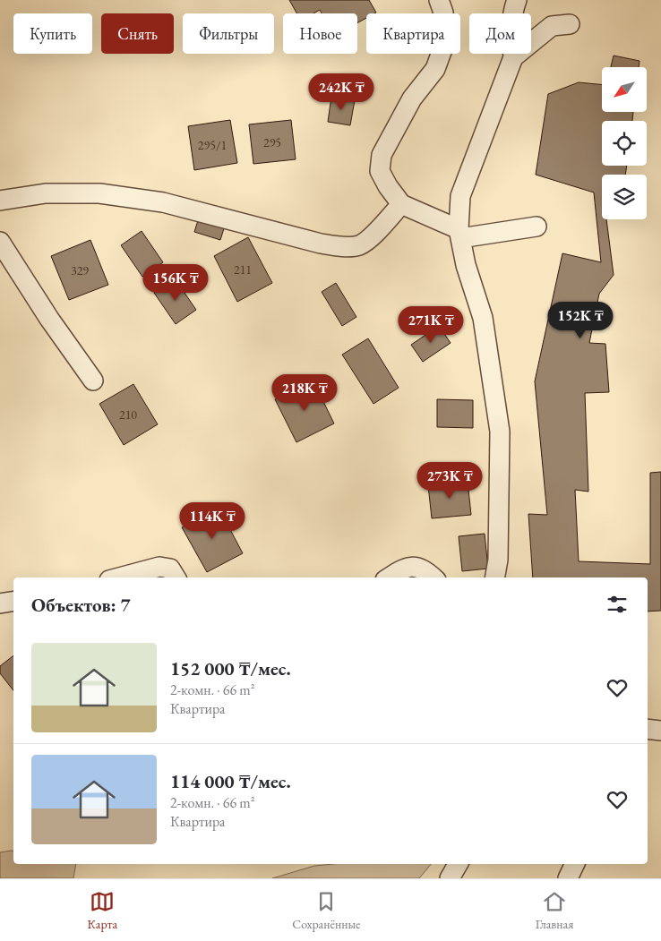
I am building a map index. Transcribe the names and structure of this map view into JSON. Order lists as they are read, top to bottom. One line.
{"house_numbers":["295","295/1","211","329","210"],"north":"bottom left","page":{"chip":["Купить","Снять","Фильтры","Новое","Квартира","Дом"],"price":["242K ₸","156K ₸","152K ₸","271K ₸","218K ₸","273K ₸","114K ₸"],"heading":"Объектов: 7","list":[{"name":"152 000 ₸/мес.","note":"2-комн. · 66 m² · Квартира"},{"name":"114 000 ₸/мес.","note":"2-комн. · 66 m² · Квартира"}],"tabs":["Карта","Сохранённые","Главная"]}}
